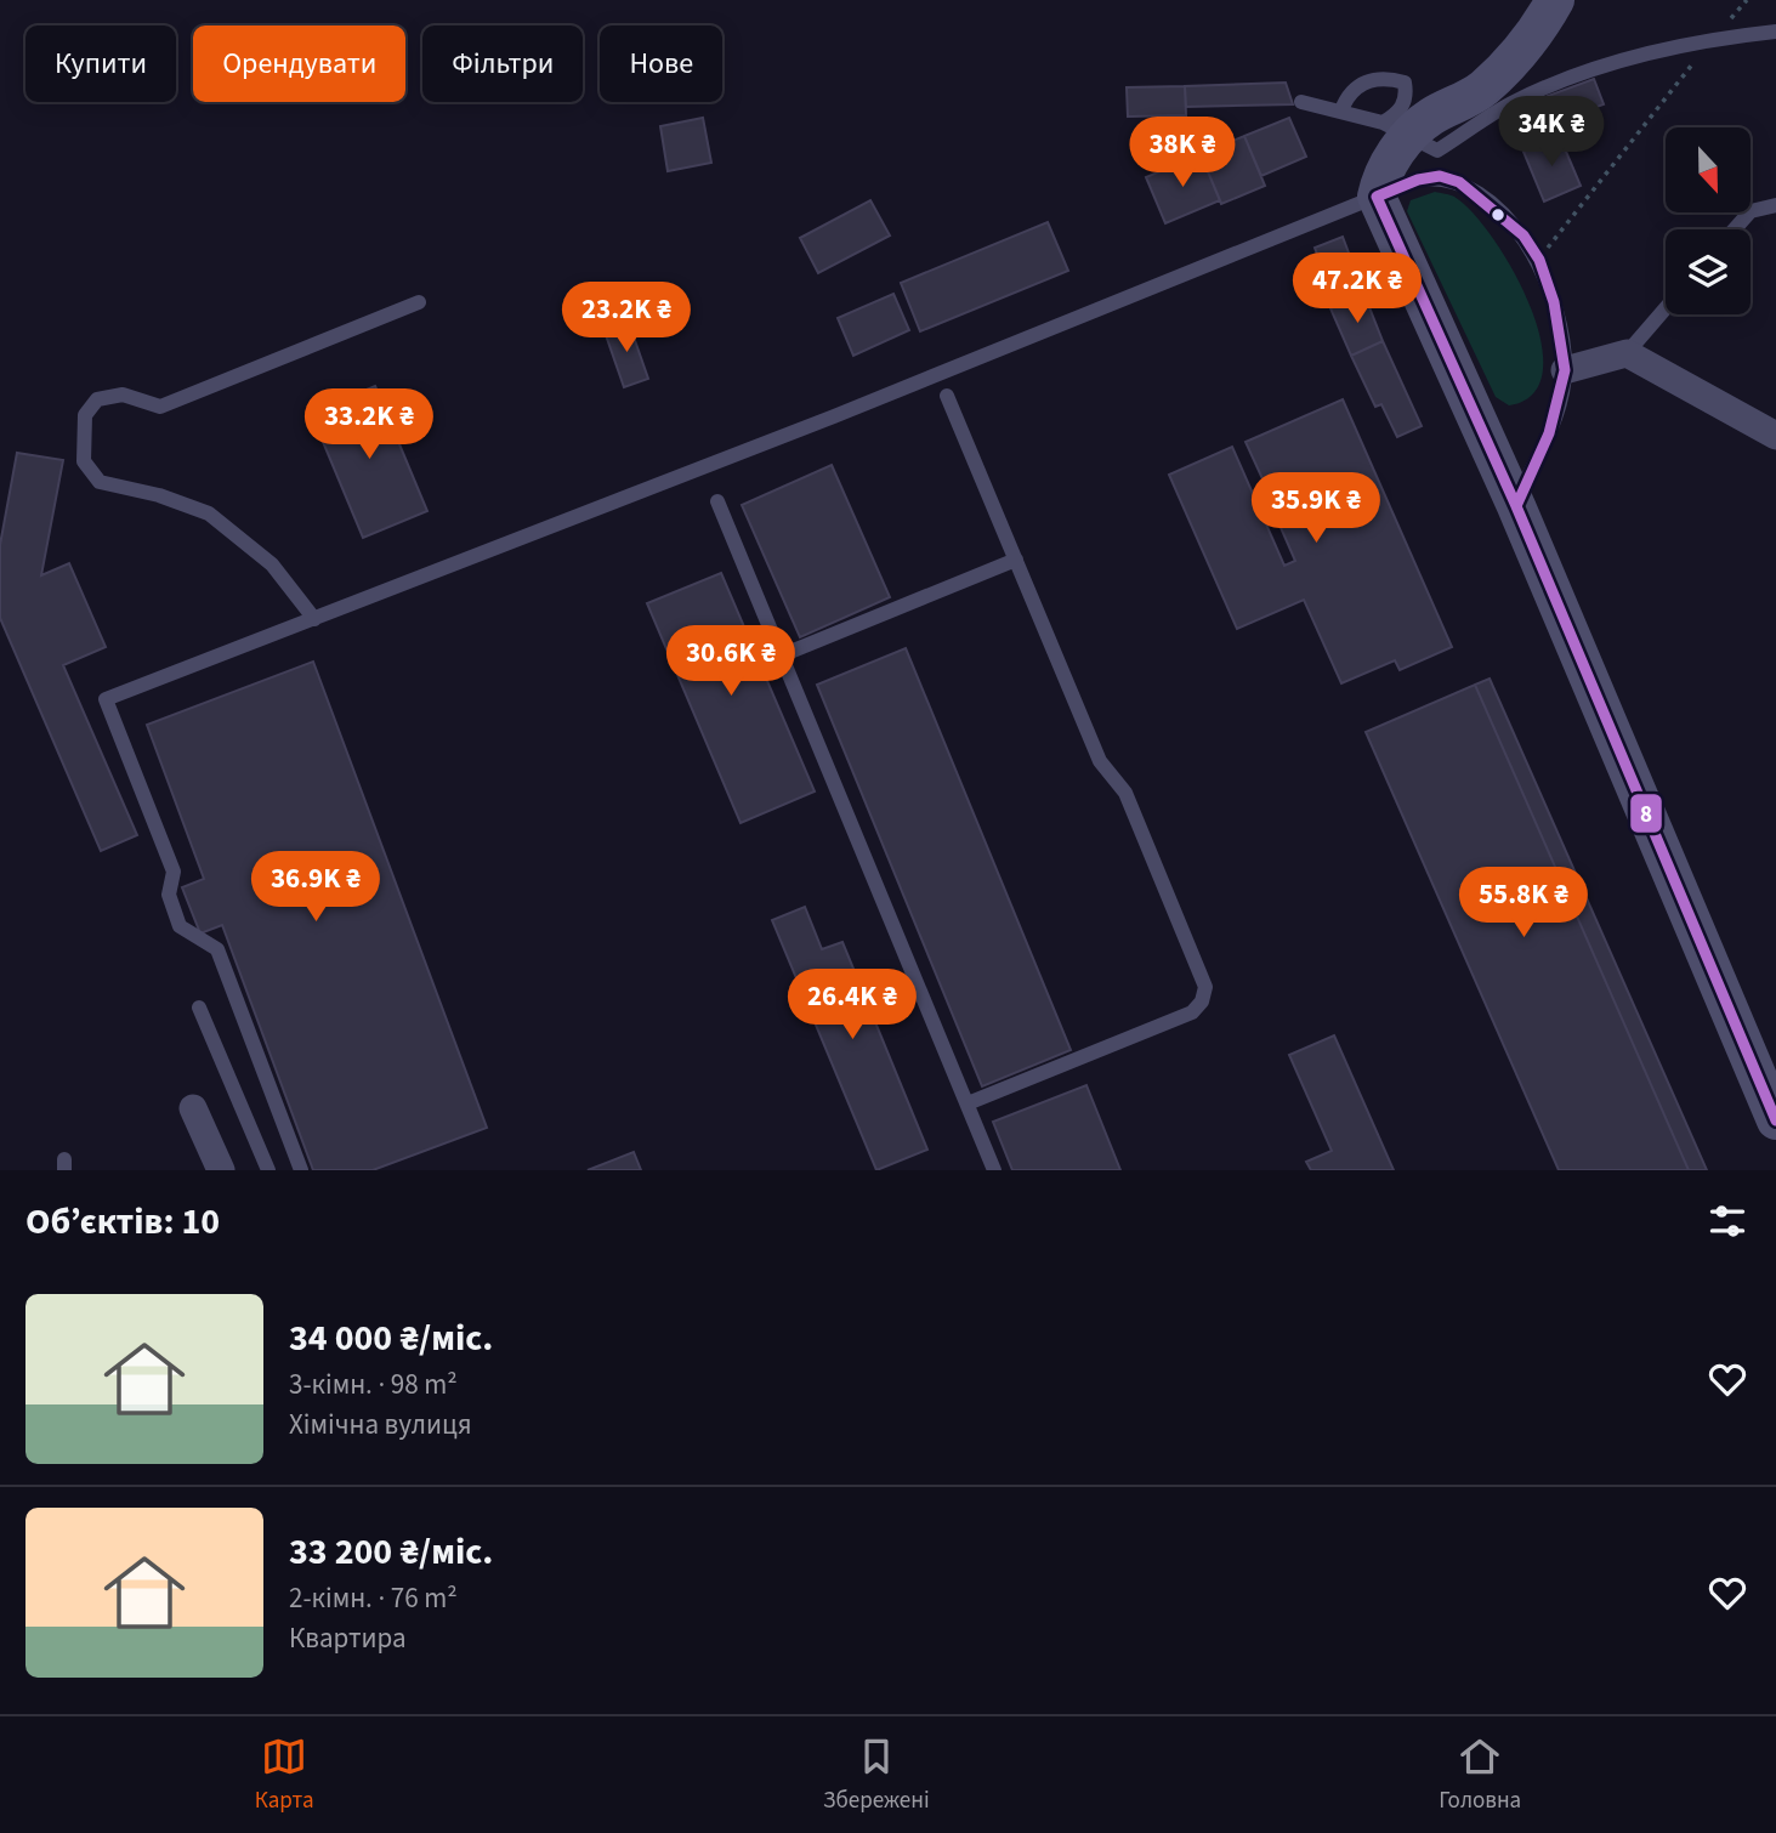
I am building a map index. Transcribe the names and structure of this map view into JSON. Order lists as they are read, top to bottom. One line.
{"lines":["transit line 8"],"north":"bottom","page":{"chip":["Купити","Орендувати","Фільтри","Нове"],"price":["34K ₴","38K ₴","47.2K ₴","23.2K ₴","33.2K ₴","35.9K ₴","30.6K ₴","36.9K ₴","55.8K ₴","26.4K ₴"],"heading":"Об’єктів: 10","list":[{"name":"34 000 ₴/міс.","note":"3-кімн. · 98 m² · Хімічна вулиця"},{"name":"33 200 ₴/міс.","note":"2-кімн. · 76 m² · Квартира"}],"tabs":["Карта","Збережені","Головна"]}}
